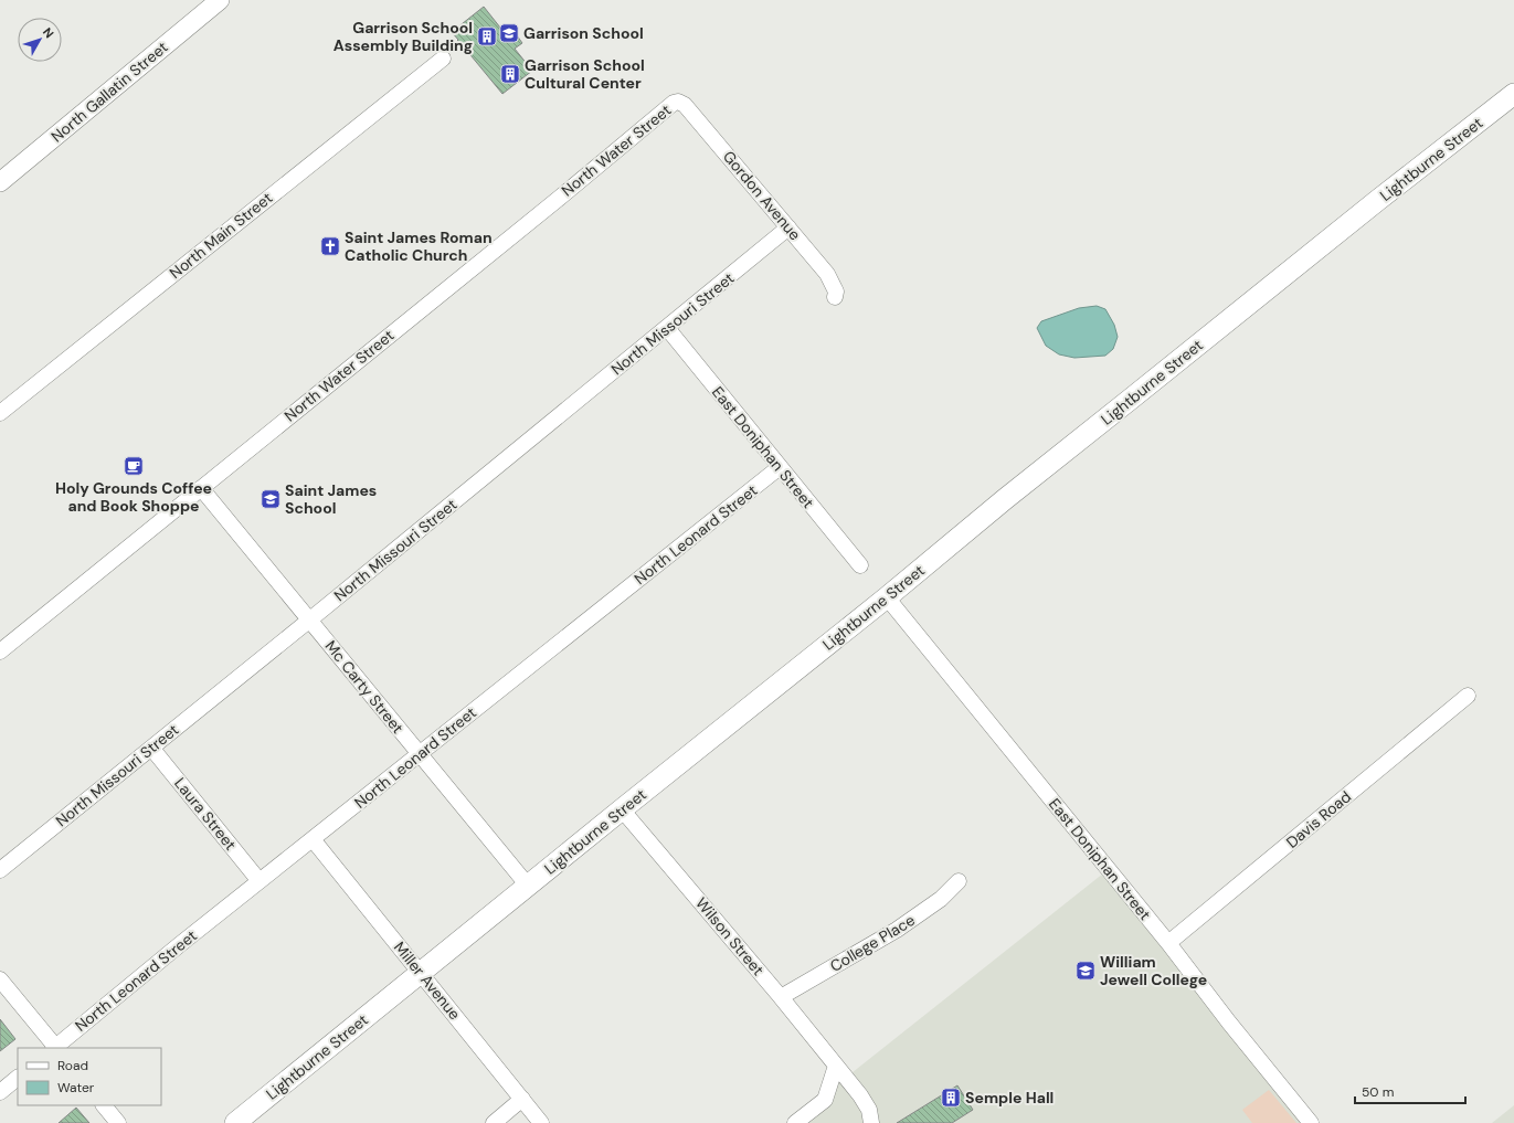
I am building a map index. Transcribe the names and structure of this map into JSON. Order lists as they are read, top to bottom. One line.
{"streets":{"main road":["Lightburne Street"],"street":["North Gallatin Street","North Water Street","Gordon Avenue","North Main Street","North Missouri Street","East Doniphan Street","North Leonard Street","Mc Carty Street","Laura Street","Davis Road","Wilson Street","College Place","Miller Avenue"]},"crossings":[["North Water Street","Gordon Avenue"],["North Water Street","Mc Carty Street"],["Lightburne Street","East Doniphan Street"],["Lightburne Street","Mc Carty Street"],["Lightburne Street","Wilson Street"],["Lightburne Street","Miller Avenue"],["Gordon Avenue","North Missouri Street"],["North Missouri Street","East Doniphan Street"],["North Missouri Street","Mc Carty Street"],["North Missouri Street","Laura Street"],["East Doniphan Street","North Leonard Street"],["East Doniphan Street","Davis Road"],["North Leonard Street","Mc Carty Street"],["North Leonard Street","Laura Street"],["North Leonard Street","Miller Avenue"],["Wilson Street","College Place"]],"places":{"school or university":["Garrison School","Saint James School","William Jewell College"],"building":["Garrison School Assembly Building","Garrison School Cultural Center","Semple Hall"],"church":["Saint James Roman Catholic Church"],"cafe":["Holy Grounds Coffee and Book Shoppe"]},"legend":["Road","Water"],"scale_bar":"50 m","north":"top right"}
